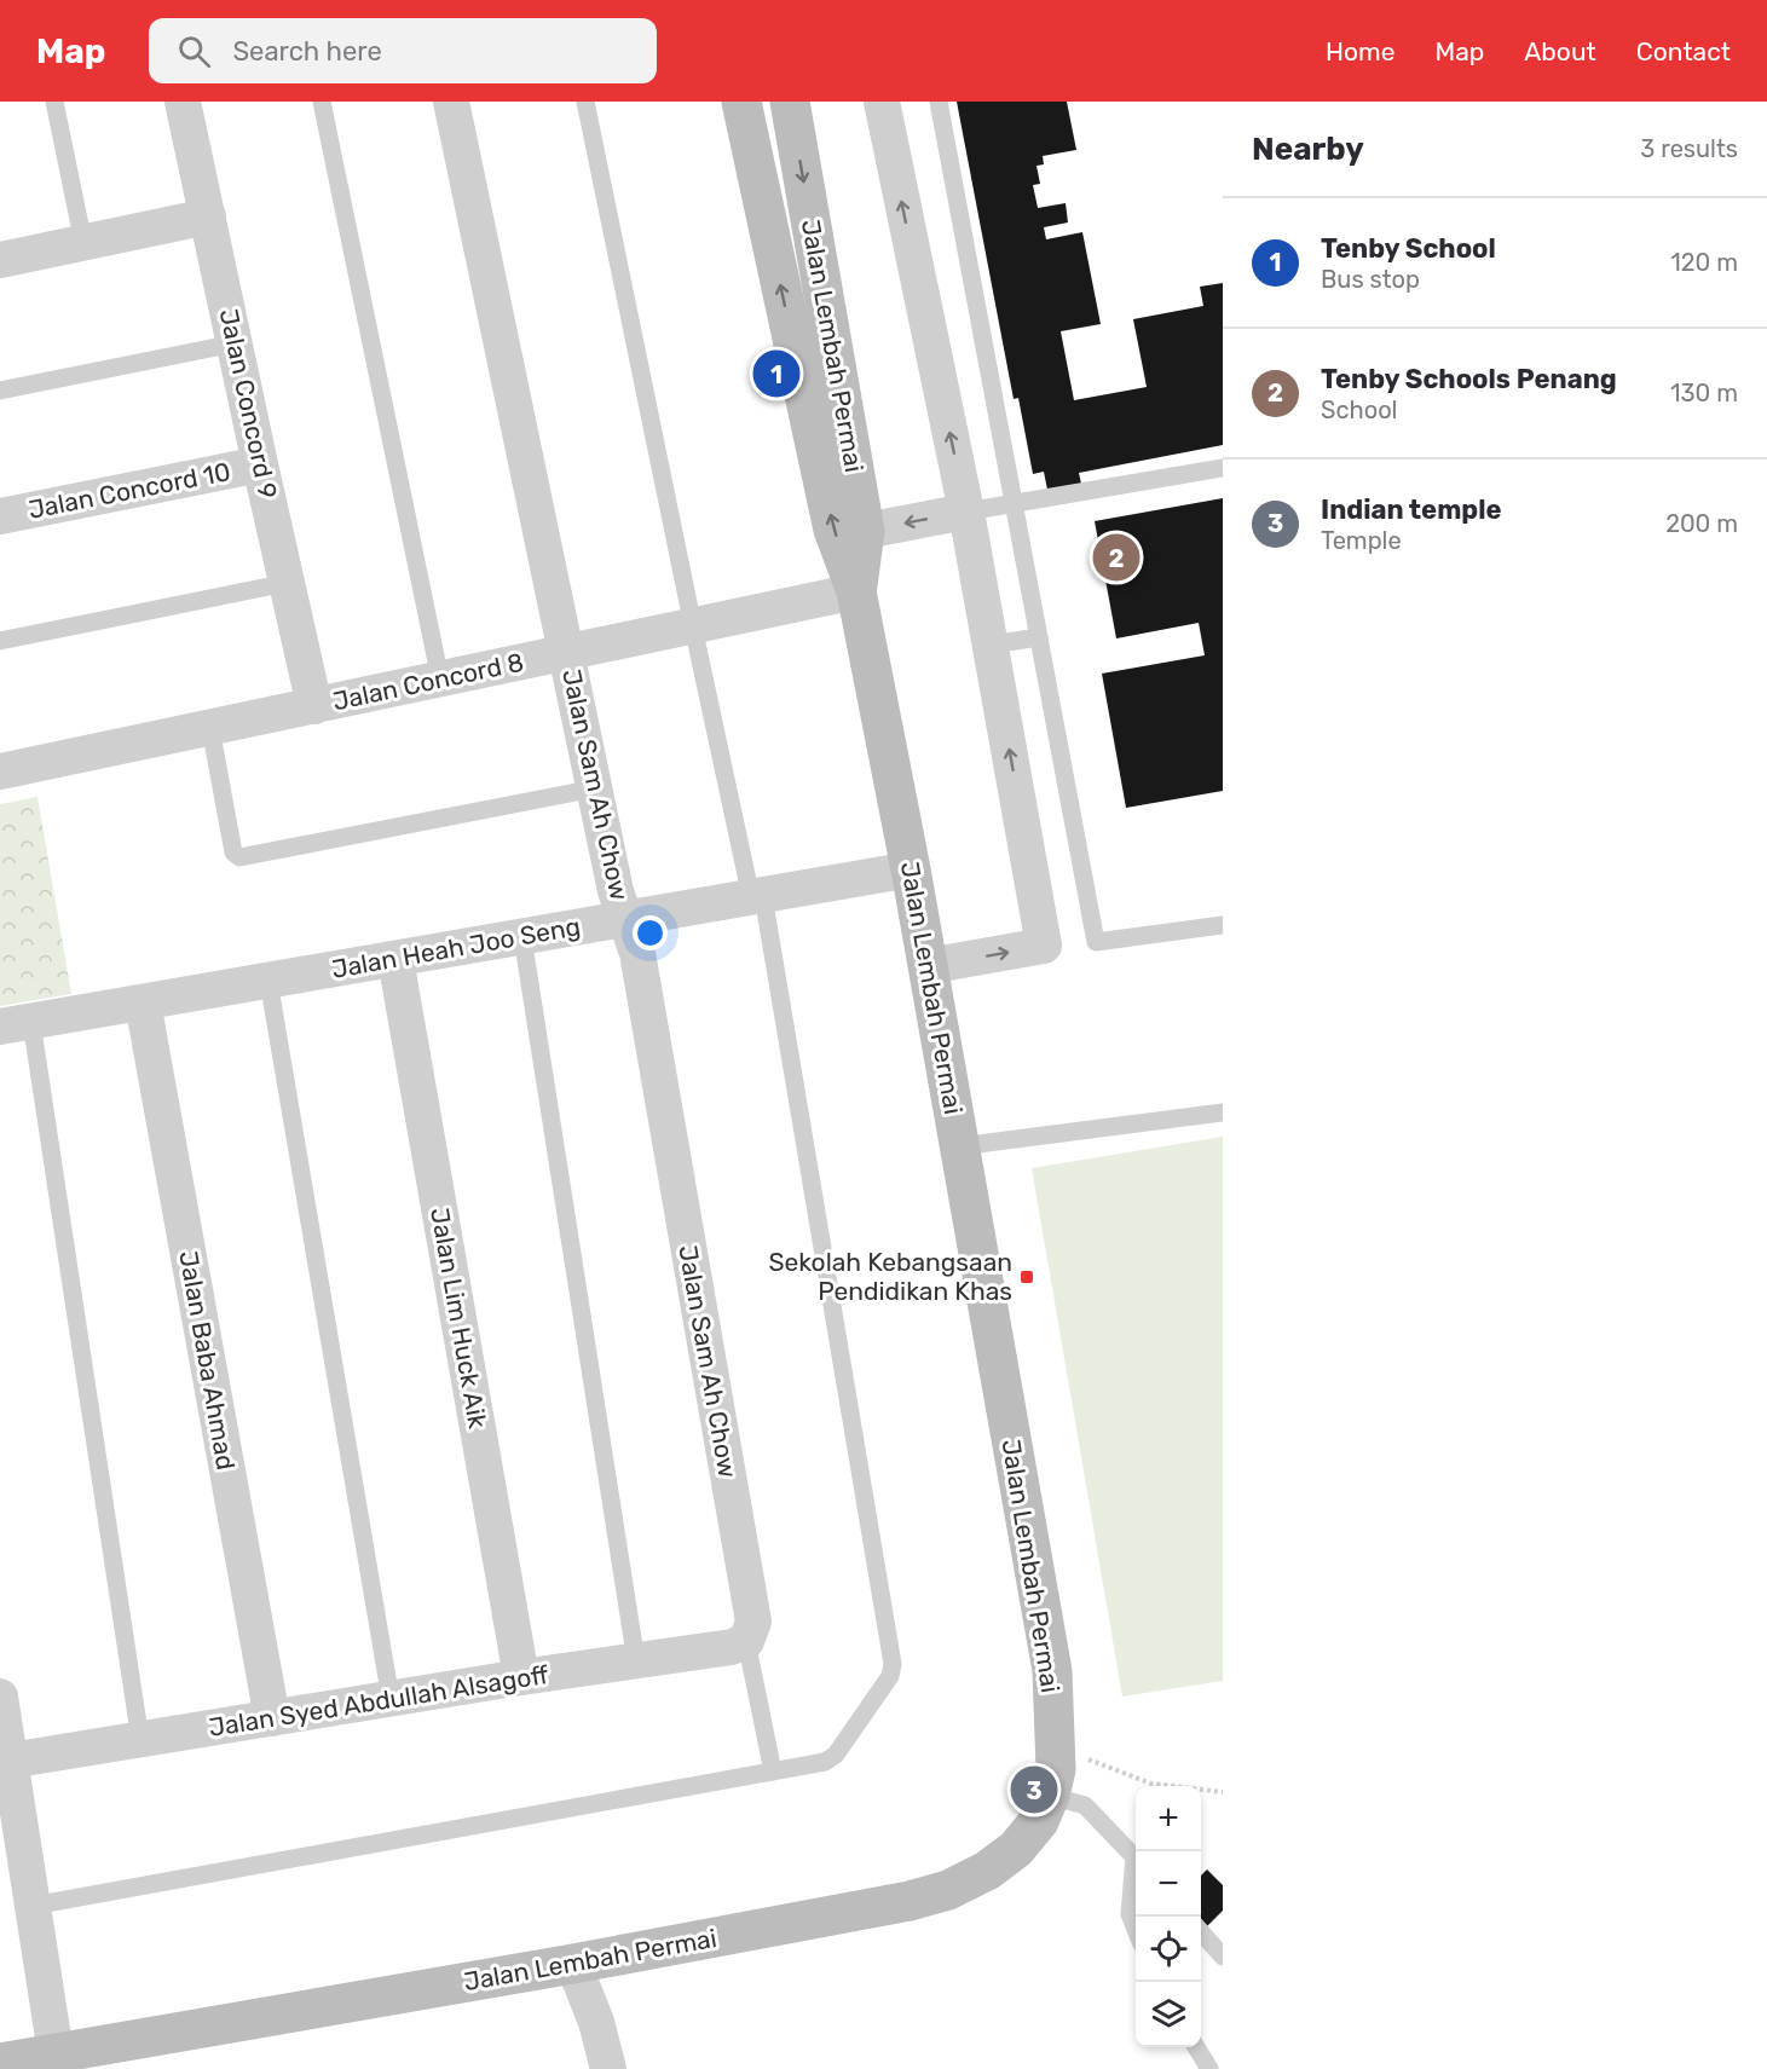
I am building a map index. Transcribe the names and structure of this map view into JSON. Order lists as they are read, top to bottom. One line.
{"streets":{"main road":["Jalan Lembah Permai"],"street":["Jalan Concord 9","Jalan Concord 10","Jalan Concord 8","Jalan Sam Ah Chow","Jalan Heah Joo Seng","Jalan Lim Huck Aik","Jalan Baba Ahmad","Jalan Syed Abdullah Alsagoff"]},"crossings":[["Jalan Lembah Permai","Jalan Concord 8"],["Jalan Lembah Permai","Jalan Heah Joo Seng"],["Jalan Concord 9","Jalan Concord 10"],["Jalan Concord 9","Jalan Concord 8"],["Jalan Concord 8","Jalan Sam Ah Chow"],["Jalan Sam Ah Chow","Jalan Heah Joo Seng"],["Jalan Sam Ah Chow","Jalan Syed Abdullah Alsagoff"],["Jalan Heah Joo Seng","Jalan Lim Huck Aik"],["Jalan Heah Joo Seng","Jalan Baba Ahmad"],["Jalan Lim Huck Aik","Jalan Syed Abdullah Alsagoff"],["Jalan Baba Ahmad","Jalan Syed Abdullah Alsagoff"]],"places":{"transit":["Sekolah Kebangsaan Pendidikan Khas"]},"page":{"header":"Map","search":"Search here","nav":["Home","Map","About","Contact"],"heading":["Nearby","3 results"],"list":[{"mark":"1","name":"Tenby School","note":"Bus stop","value":"120 m"},{"mark":"2","name":"Tenby Schools Penang","note":"School","value":"130 m"},{"mark":"3","name":"Indian temple","note":"Temple","value":"200 m"}],"pins":["1","2","3"],"map_buttons":["+","−"]}}
